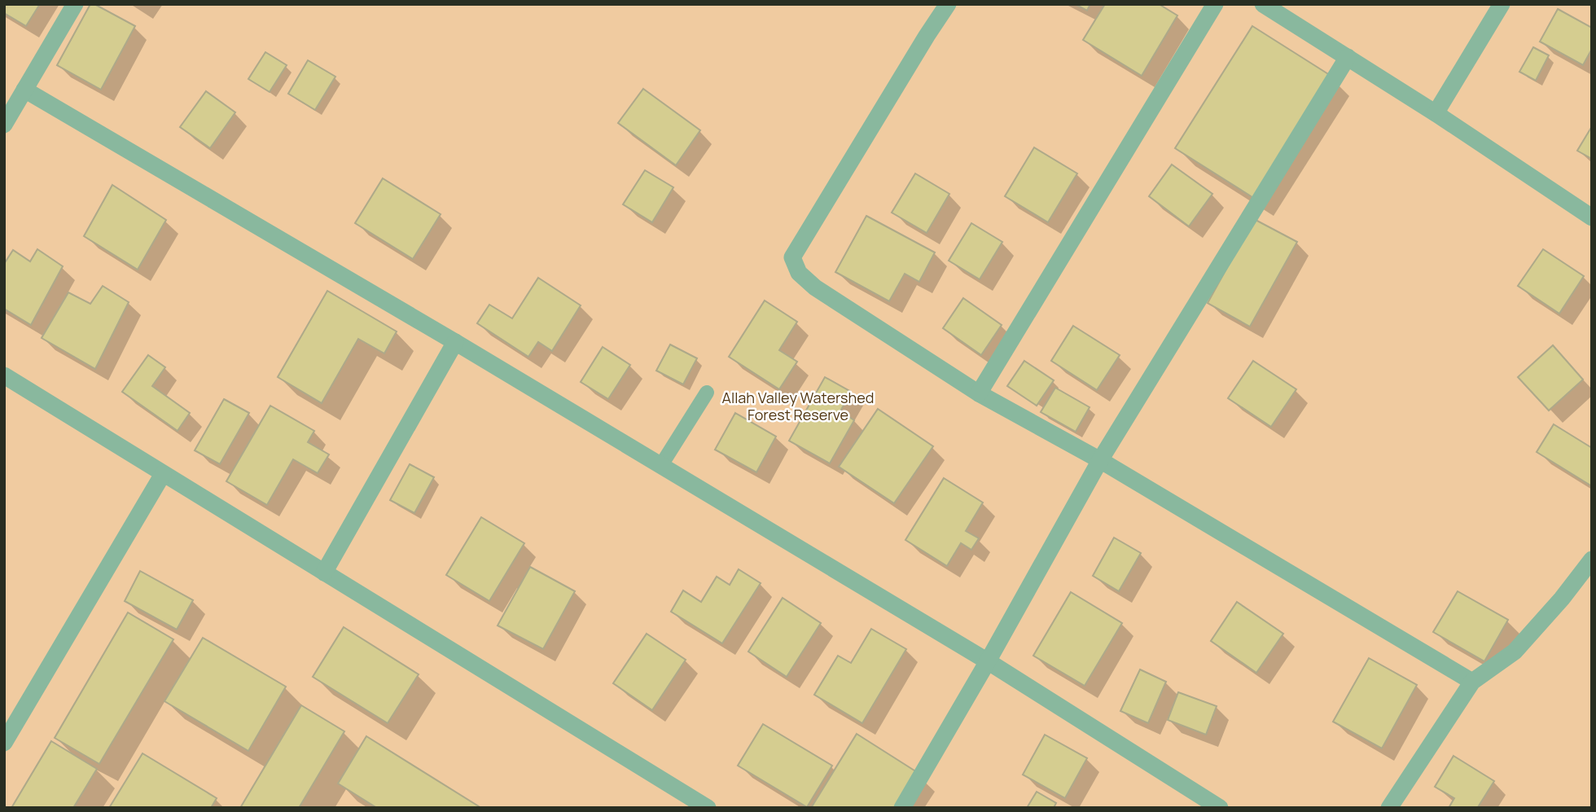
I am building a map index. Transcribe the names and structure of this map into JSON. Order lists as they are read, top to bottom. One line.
{"parks":["Allah Valley Watershed Forest Reserve"]}
